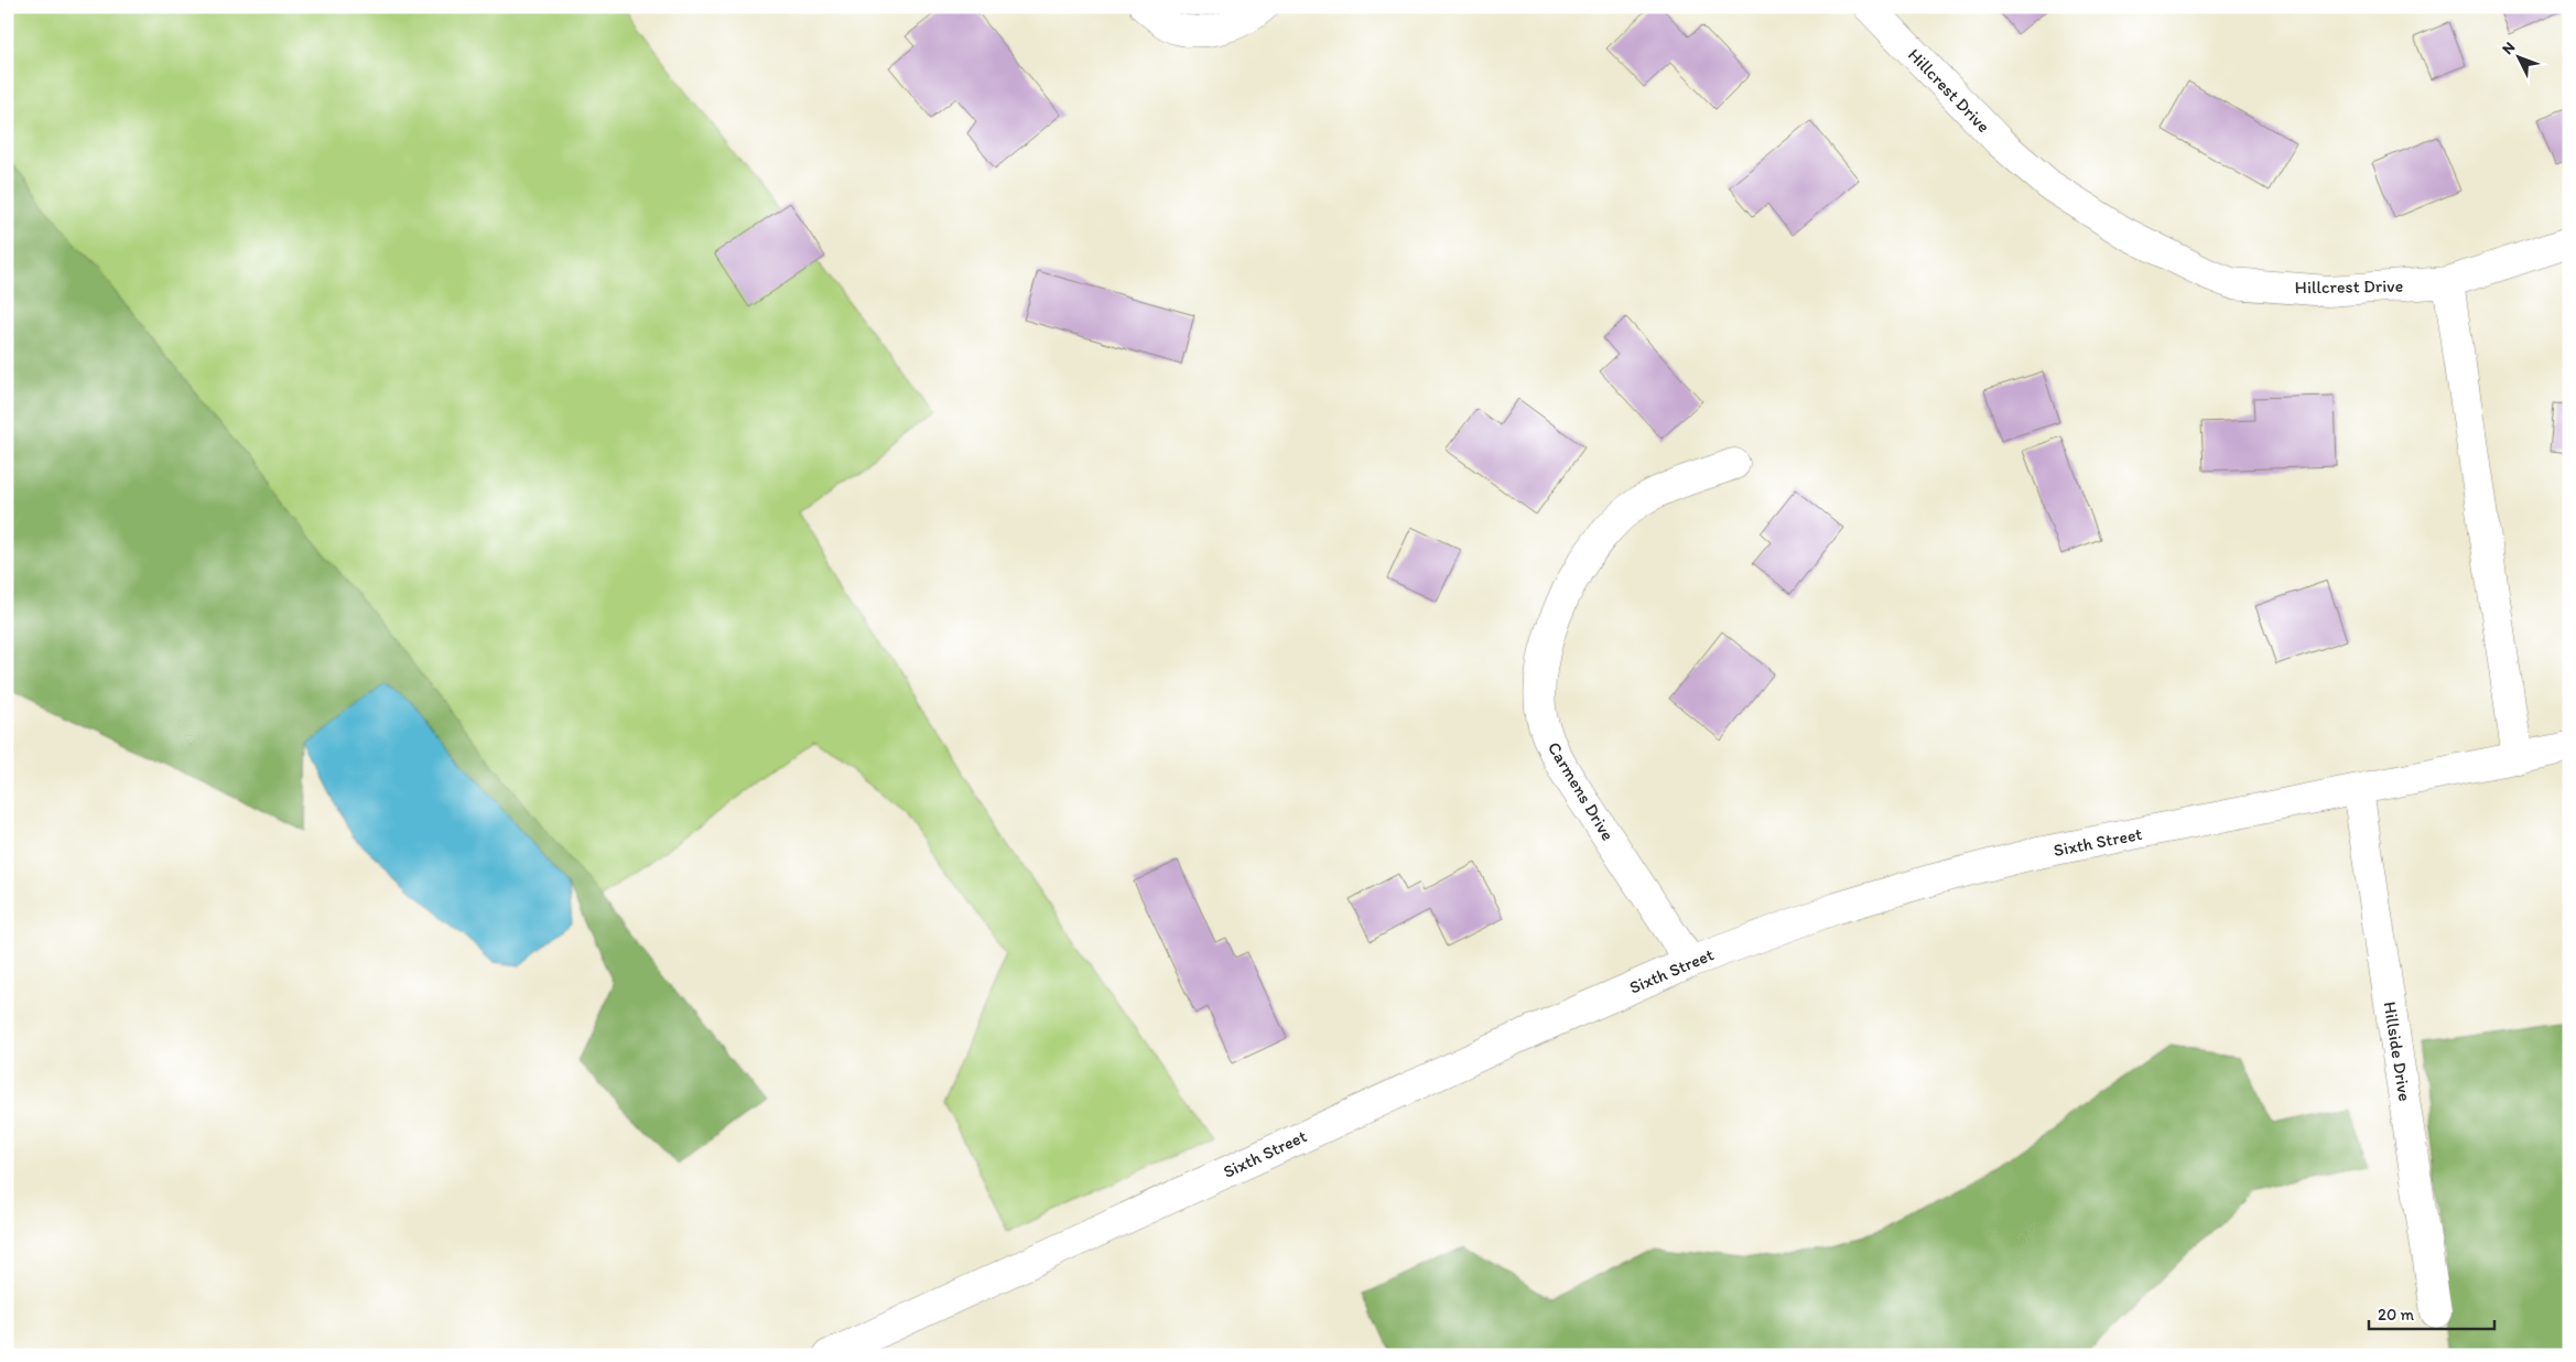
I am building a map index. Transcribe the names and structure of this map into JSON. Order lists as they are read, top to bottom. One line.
{"streets":{"street":["Hillcrest Drive","Carmens Drive","Sixth Street","Hillside Drive"]},"crossings":[["Carmens Drive","Sixth Street"],["Sixth Street","Hillside Drive"]],"scale_bar":"20 m","north":"top left"}
